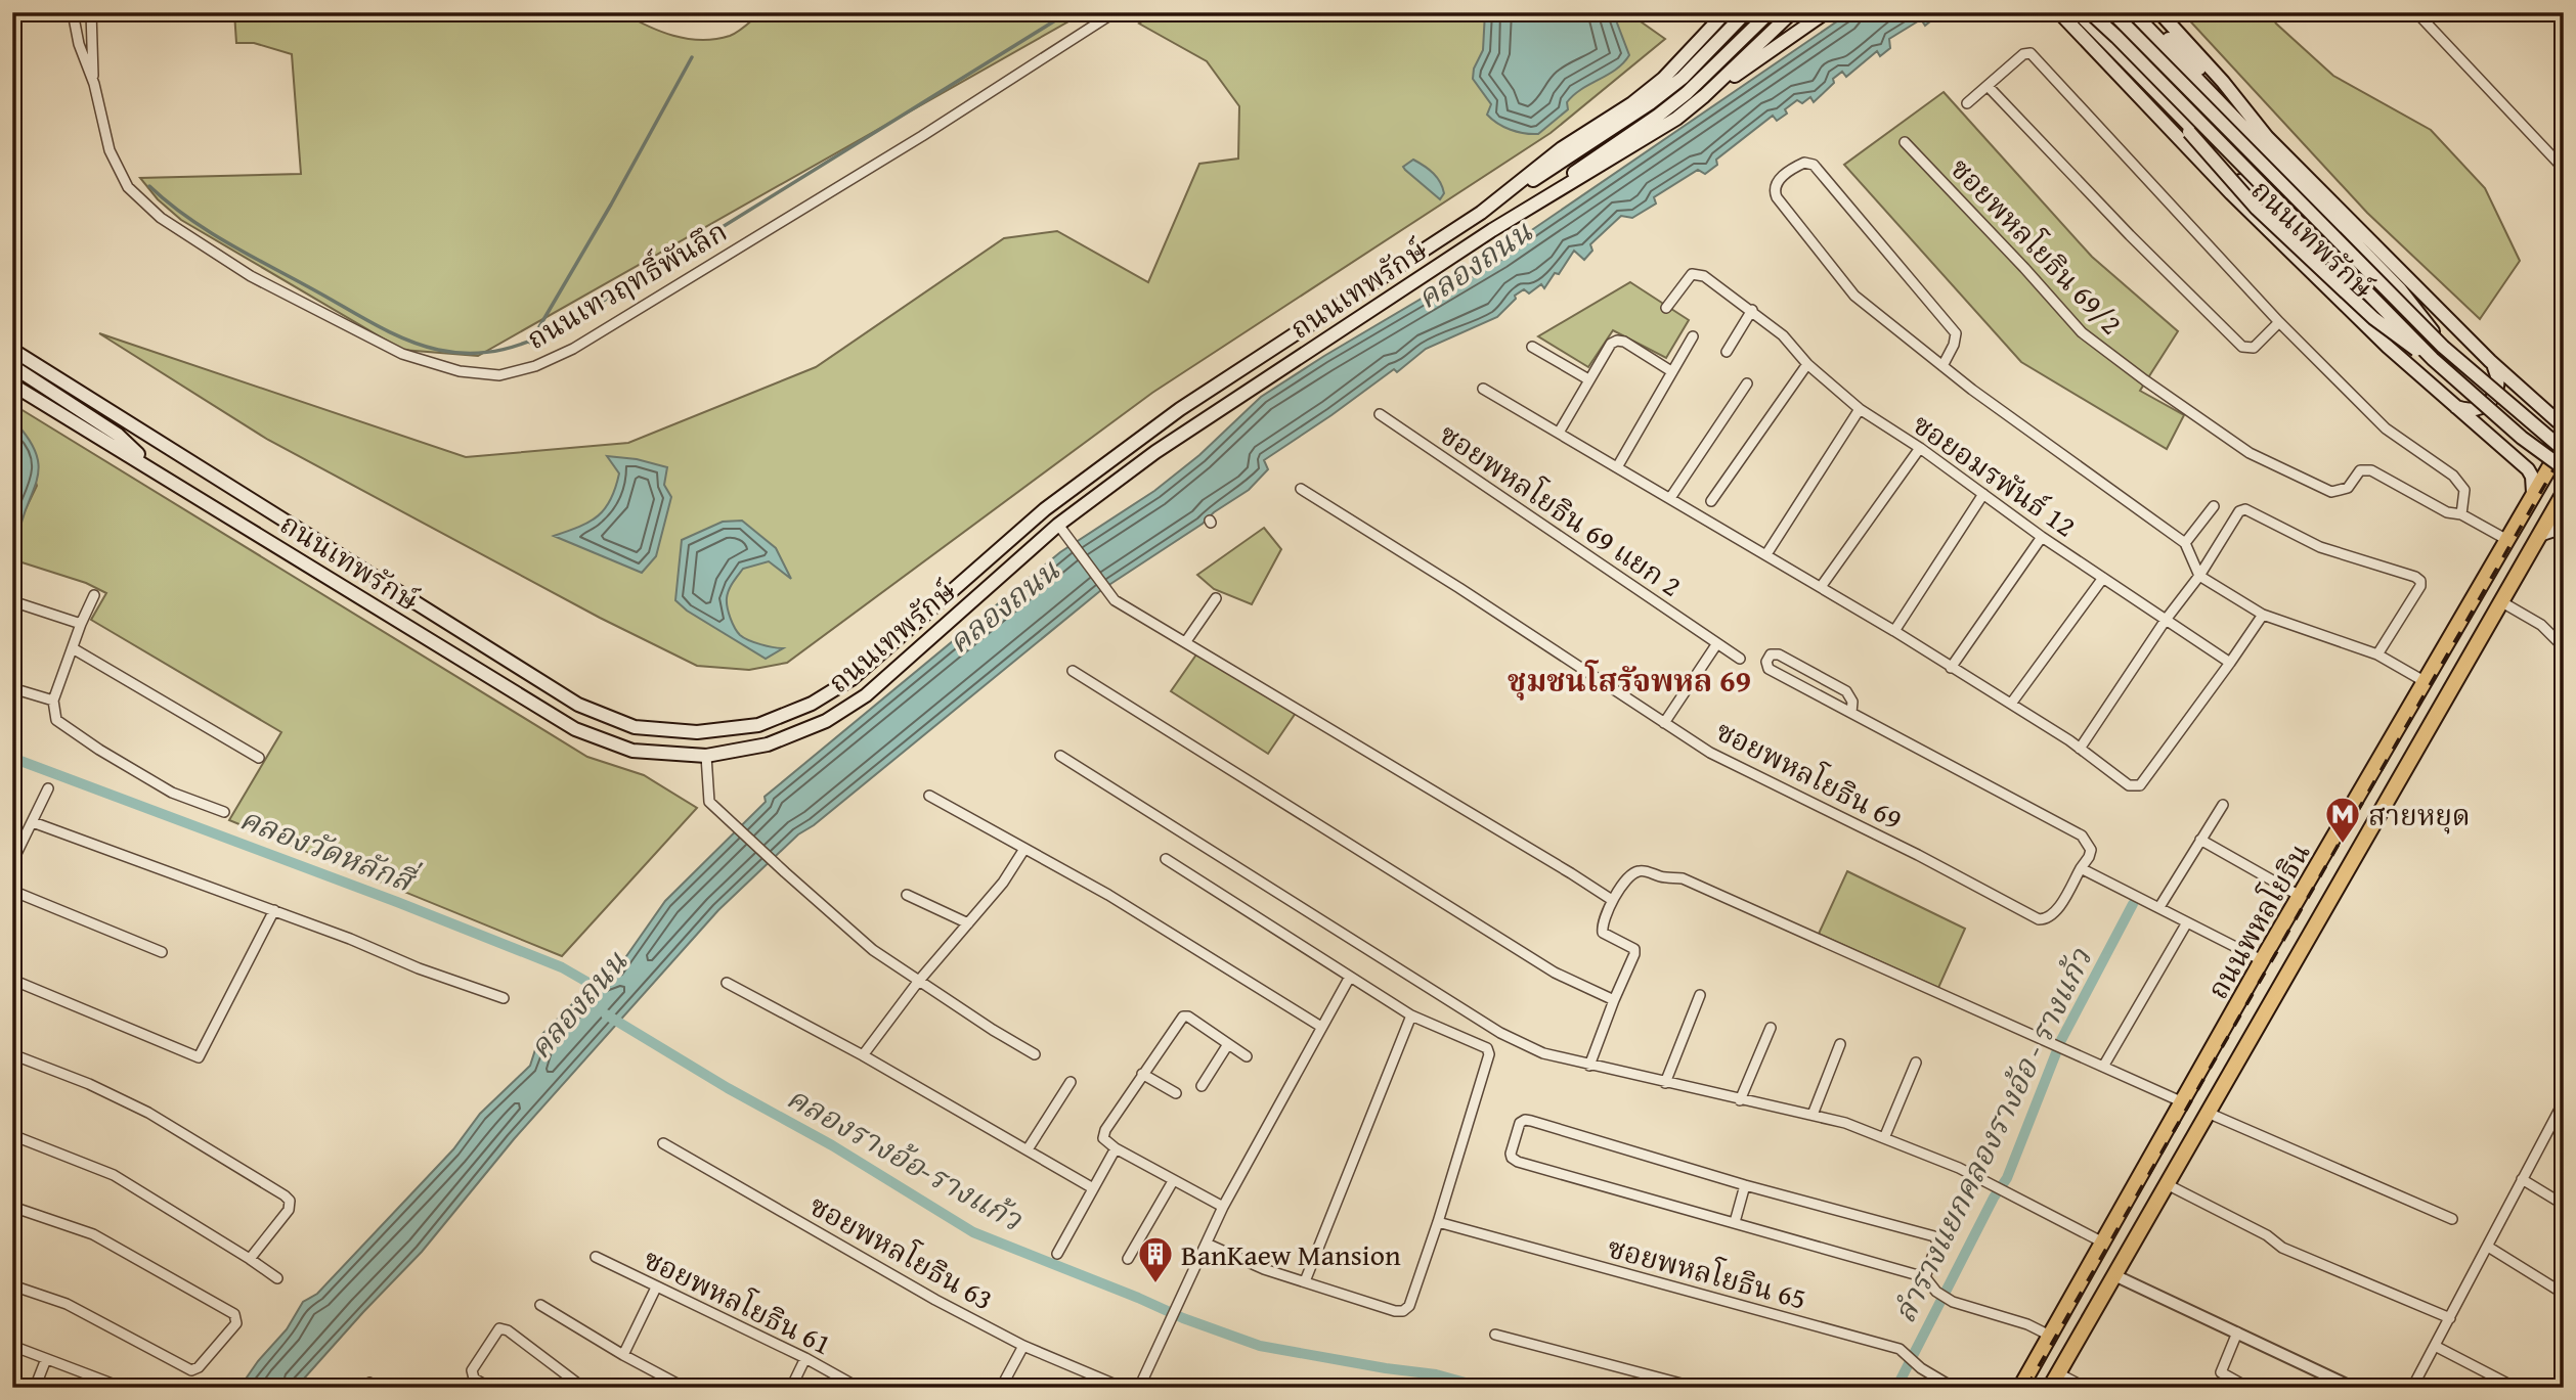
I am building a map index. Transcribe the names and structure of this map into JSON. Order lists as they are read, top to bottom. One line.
{"streets":{"main road":["ถนนเทพรักษ์","ถนนพหลโยธิน"],"street":["ซอยพหลโยธิน 69/2","ถนนเทวฤทธิ์พันลึก","ซอยอมรพันธ์ 12","ซอยพหลโยธิน 69 แยก 2","ซอยพหลโยธิน 69","ซอยพหลโยธิน 63","ซอยพหลโยธิน 65","ซอยพหลโยธิน 61"]},"crossings":[["ถนนเทพรักษ์","ถนนพหลโยธิน"],["ซอยพหลโยธิน 69/2","ถนนพหลโยธิน"]],"districts":["ชุมชนโสรัจพหล 69"],"water":["คลองถนน","คลองวัดหลักสี่","ลำรางแยกคลองรางอ้อ - รางแก้ว","คลองรางอ้อ-รางแก้ว"],"places":{"metro station":["สายหยุด"],"building":["BanKaew Mansion"]}}
